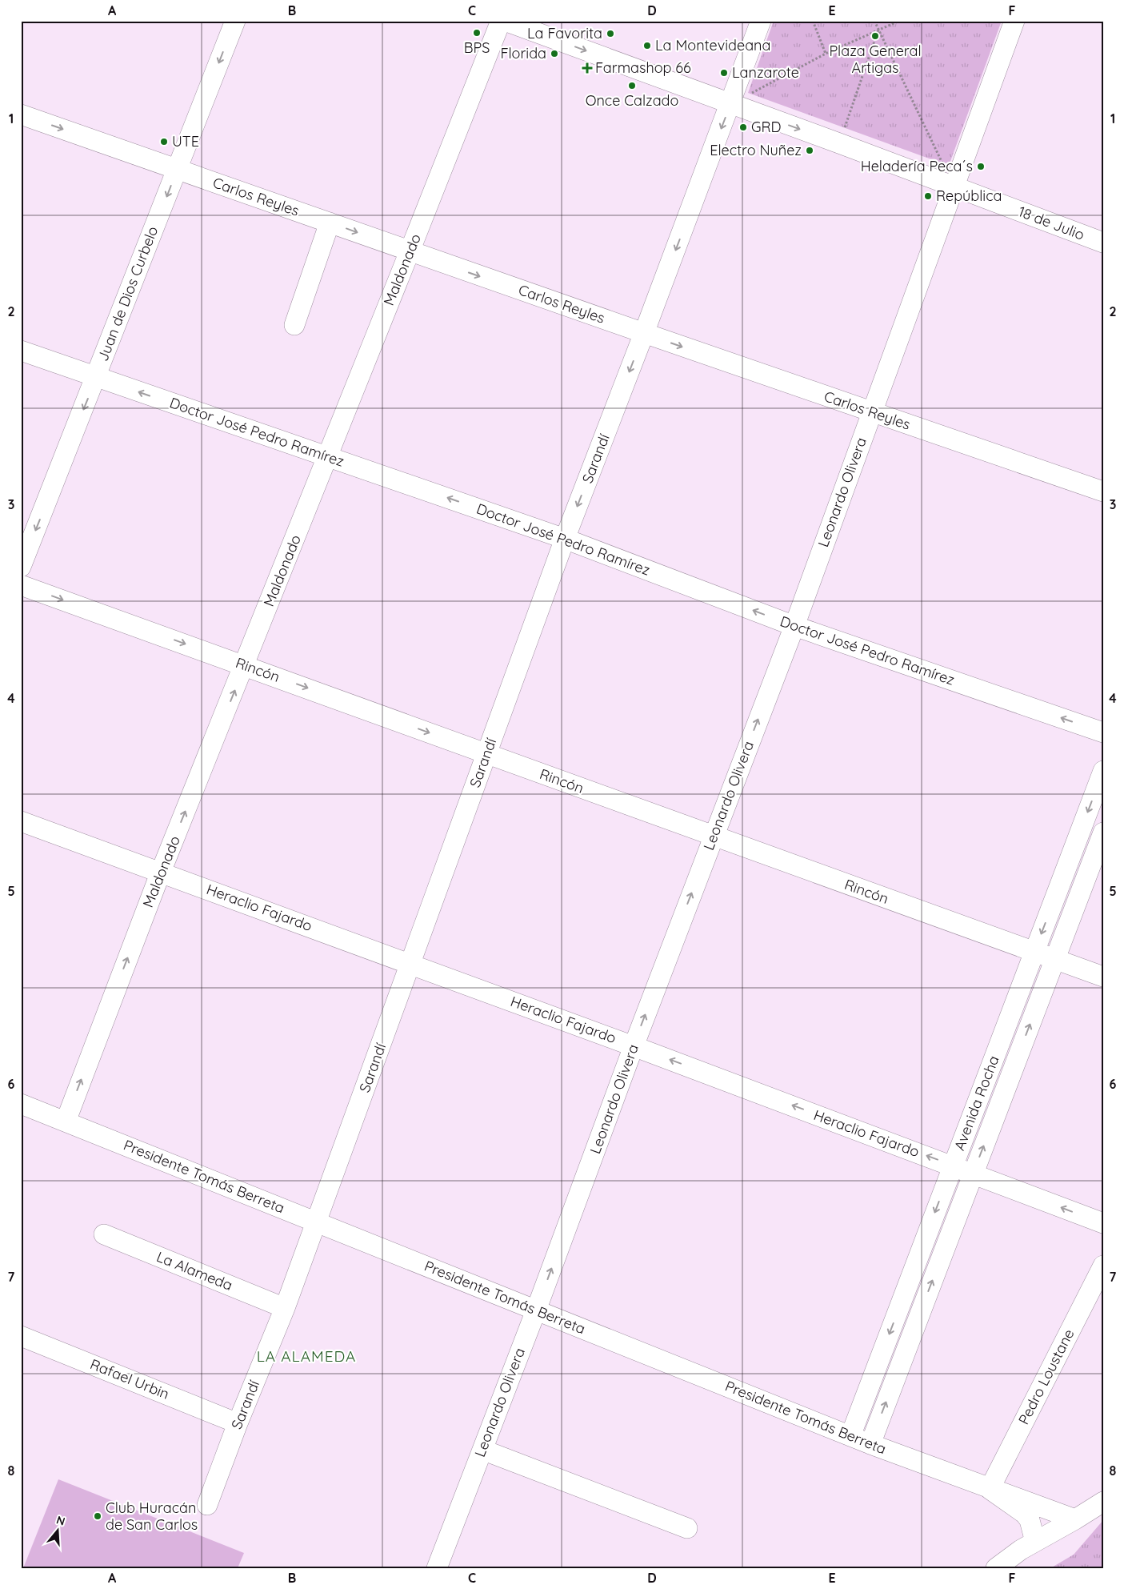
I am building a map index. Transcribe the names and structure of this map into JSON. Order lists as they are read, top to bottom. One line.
{"streets":{"street":["Carlos Reyles","18 de Julio","Maldonado","Juan de Dios Curbelo","Doctor José Pedro Ramírez","Sarandí","Leonardo Olivera","Rincón","Heraclio Fajardo","Avenida Rocha","Presidente Tomás Berreta","La Alameda","Pedro Loustane","Rafael Urbin"]},"crossings":[["Carlos Reyles","Maldonado"],["Carlos Reyles","Juan de Dios Curbelo"],["Carlos Reyles","Sarandí"],["Carlos Reyles","Leonardo Olivera"],["18 de Julio","Sarandí"],["18 de Julio","Leonardo Olivera"],["Maldonado","Doctor José Pedro Ramírez"],["Maldonado","Rincón"],["Maldonado","Heraclio Fajardo"],["Maldonado","Presidente Tomás Berreta"],["Juan de Dios Curbelo","Doctor José Pedro Ramírez"],["Doctor José Pedro Ramírez","Sarandí"],["Doctor José Pedro Ramírez","Leonardo Olivera"],["Sarandí","Rincón"],["Sarandí","Heraclio Fajardo"],["Sarandí","Presidente Tomás Berreta"],["Sarandí","La Alameda"],["Sarandí","Rafael Urbin"],["Leonardo Olivera","Rincón"],["Leonardo Olivera","Heraclio Fajardo"],["Leonardo Olivera","Presidente Tomás Berreta"],["Rincón","Avenida Rocha"],["Heraclio Fajardo","Avenida Rocha"],["Avenida Rocha","Presidente Tomás Berreta"],["Presidente Tomás Berreta","Pedro Loustane"]],"one_way":["Carlos Reyles","18 de Julio","Maldonado","Juan de Dios Curbelo","Doctor José Pedro Ramírez","Leonardo Olivera","Rincón","Heraclio Fajardo"],"districts":["LA ALAMEDA"],"places":{"other":["BPS","La Favorita","Plaza General Artigas","La Montevideana","Florida","Lanzarote","Once Calzado","GRD","UTE","Electro Nuñez","Heladería Peca´s","República","Club Huracán de San Carlos"],"health":["Farmashop 66"]},"north":"top","grid":{"columns":["A","B","C","D","E","F"],"rows":["1","2","3","4","5","6","7","8"]}}
